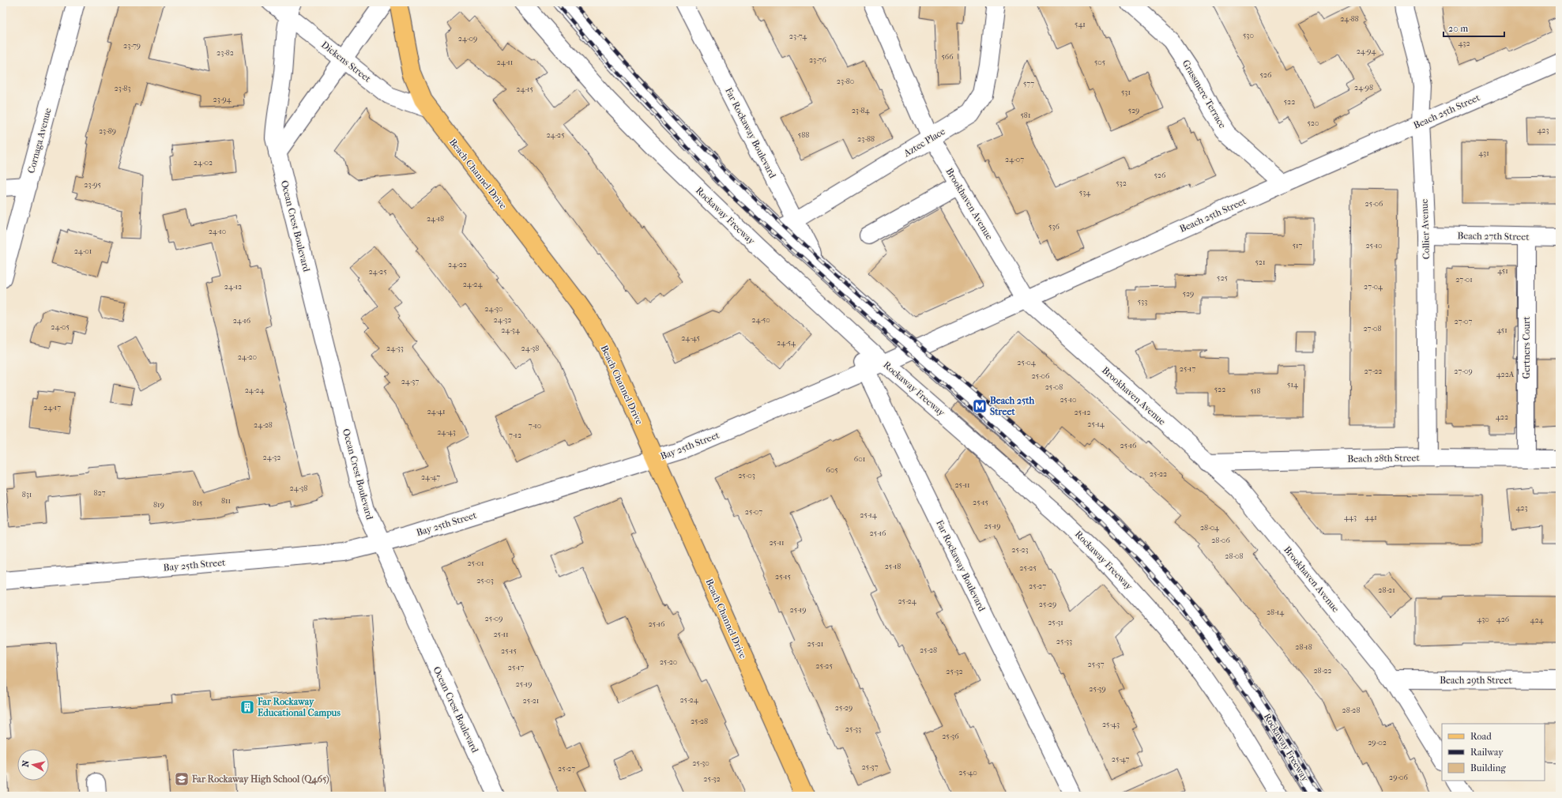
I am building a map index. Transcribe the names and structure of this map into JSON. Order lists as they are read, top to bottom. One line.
{"streets":{"main road":["Beach Channel Drive"],"street":["Dickens Street","Grassmere Terrace","Beach 25th Street","Far Rockaway Boulevard","Cornaga Avenue","Aztec Place","Brookhaven Avenue","Rockaway Freeway","Ocean Crest Boulevard","Collier Avenue","Beach 27th Street","Gertners Court","Bay 25th Street","Beach 28th Street","Beach 29th Street"]},"crossings":[["Dickens Street","Beach Channel Drive"],["Dickens Street","Ocean Crest Boulevard"],["Grassmere Terrace","Beach 25th Street"],["Beach 25th Street","Far Rockaway Boulevard"],["Beach 25th Street","Brookhaven Avenue"],["Beach 25th Street","Rockaway Freeway"],["Beach 25th Street","Collier Avenue"],["Beach 25th Street","Bay 25th Street"],["Far Rockaway Boulevard","Aztec Place"],["Far Rockaway Boulevard","Rockaway Freeway"],["Far Rockaway Boulevard","Bay 25th Street"],["Aztec Place","Brookhaven Avenue"],["Aztec Place","Rockaway Freeway"],["Beach Channel Drive","Bay 25th Street"],["Brookhaven Avenue","Beach 28th Street"],["Brookhaven Avenue","Beach 29th Street"],["Ocean Crest Boulevard","Bay 25th Street"],["Collier Avenue","Beach 27th Street"],["Collier Avenue","Beach 28th Street"],["Beach 27th Street","Gertners Court"],["Gertners Court","Beach 28th Street"]],"places":{"metro station":["Beach 25th Street"],"building":["Far Rockaway Educational Campus"],"school or university":["Far Rockaway High School (Q465)"]},"house_numbers":["24-88","541","530","23-74","24-09","432","23-79","24-94","23-82","566","23-76","24-11","505","526","23-80","577","24-98","23-83","24-15","531","23-94","522","23-84","529","581","520","423","23-89","24-25","588","23-88","431","24-07","24-02","526","532","23-95","534","25-06","24-18","536","24-10","517","25-10","24-01","521","24-22","451","24-25","525","27-01","24-24","24-12","27-04","529","533","24-30","24-32","24-50","24-16","27-07","24-05","27-08","24-34","451","24-45","24-54","24-33","24-38","24-20","25-04","25-17","27-22","27-09","422A","25-06","24-37","514","25-08","522","24-24","518","25-10","24-17","24-41","25-12","422","25-14","24-28","7-10","24-43","7-12","25-16","24-32","601","605","25-22","25-03","24-47","25-11","24-38","827","831","811","25-15","815","819","423","25-07","25-14","443","441","25-19","28-04","25-16","28-06","25-11","25-23","28-08","25-01","25-18","25-25","25-15","25-03","25-27","28-21","25-24","25-29","25-19","28-14","25-09","430","426","424","25-31","25-16","25-11","25-33","25-21","28-18","25-28","25-15","25-20","25-37","25-25","25-17","28-22","25-32","25-19","25-39","25-24","25-21","25-29","28-28","25-28","25-43","25-33","25-36","29-02","25-47","25-30","25-37","25-27","25-40","29-06","25-32"],"legend":["Road","Railway","Building"],"scale_bar":"20 m","north":"left"}
